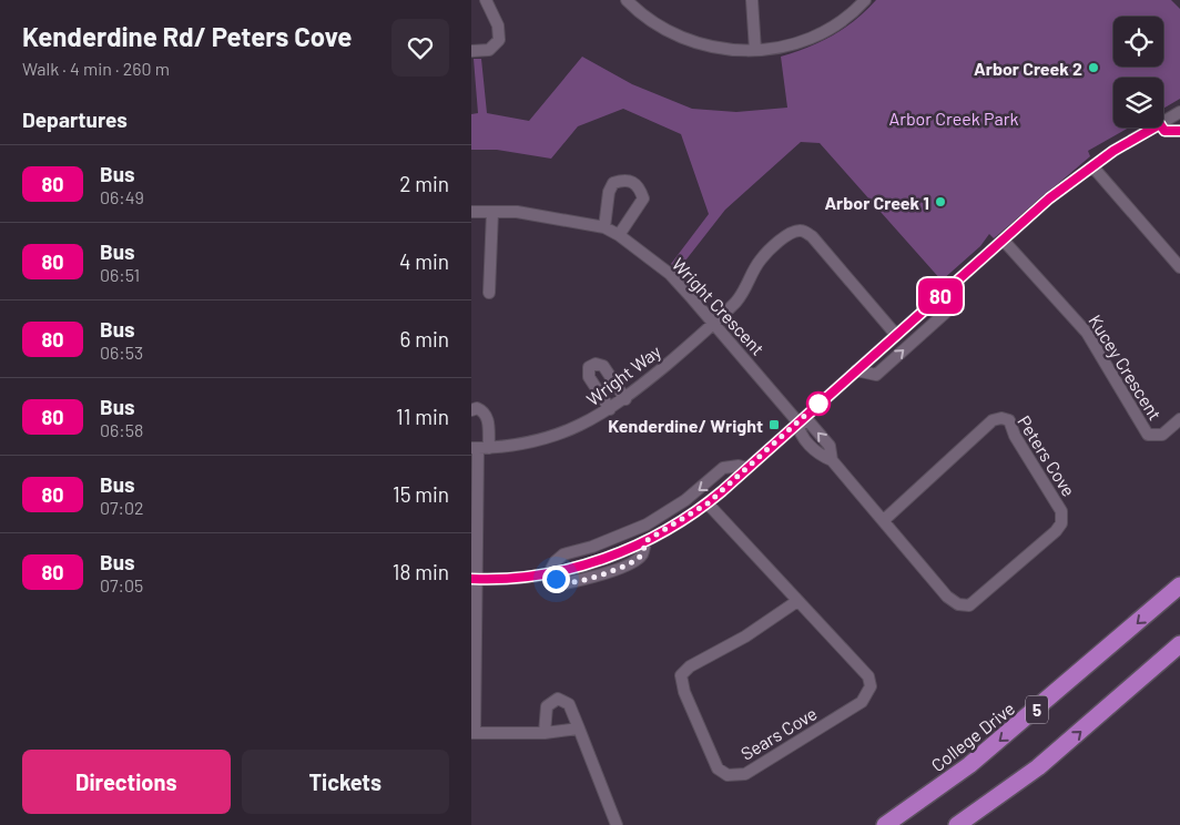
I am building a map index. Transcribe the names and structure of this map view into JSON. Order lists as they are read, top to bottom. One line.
{"streets":{"highway":["5","College Drive"],"street":["Wright Crescent","Kucey Crescent","Wright Way","Peters Cove","Sears Cove"]},"crossings":[["Wright Crescent","Wright Way"],["Wright Crescent","Peters Cove"]],"parks":["Arbor Creek Park"],"places":{"other":["Arbor Creek 2","Arbor Creek 1"],"transit":["Kenderdine/ Wright"]},"lines":["bus line 80"],"page":{"heading":[["Kenderdine Rd/ Peters Cove","Walk · 4 min · 260 m"],"Departures"],"on_map":"80","list":[{"mark":"80","name":"Bus","note":"06:49","value":"2 min"},{"mark":"80","name":"Bus","note":"06:51","value":"4 min"},{"mark":"80","name":"Bus","note":"06:53","value":"6 min"},{"mark":"80","name":"Bus","note":"06:58","value":"11 min"},{"mark":"80","name":"Bus","note":"07:02","value":"15 min"},{"mark":"80","name":"Bus","note":"07:05","value":"18 min"}],"buttons":["Directions","Tickets"]}}
